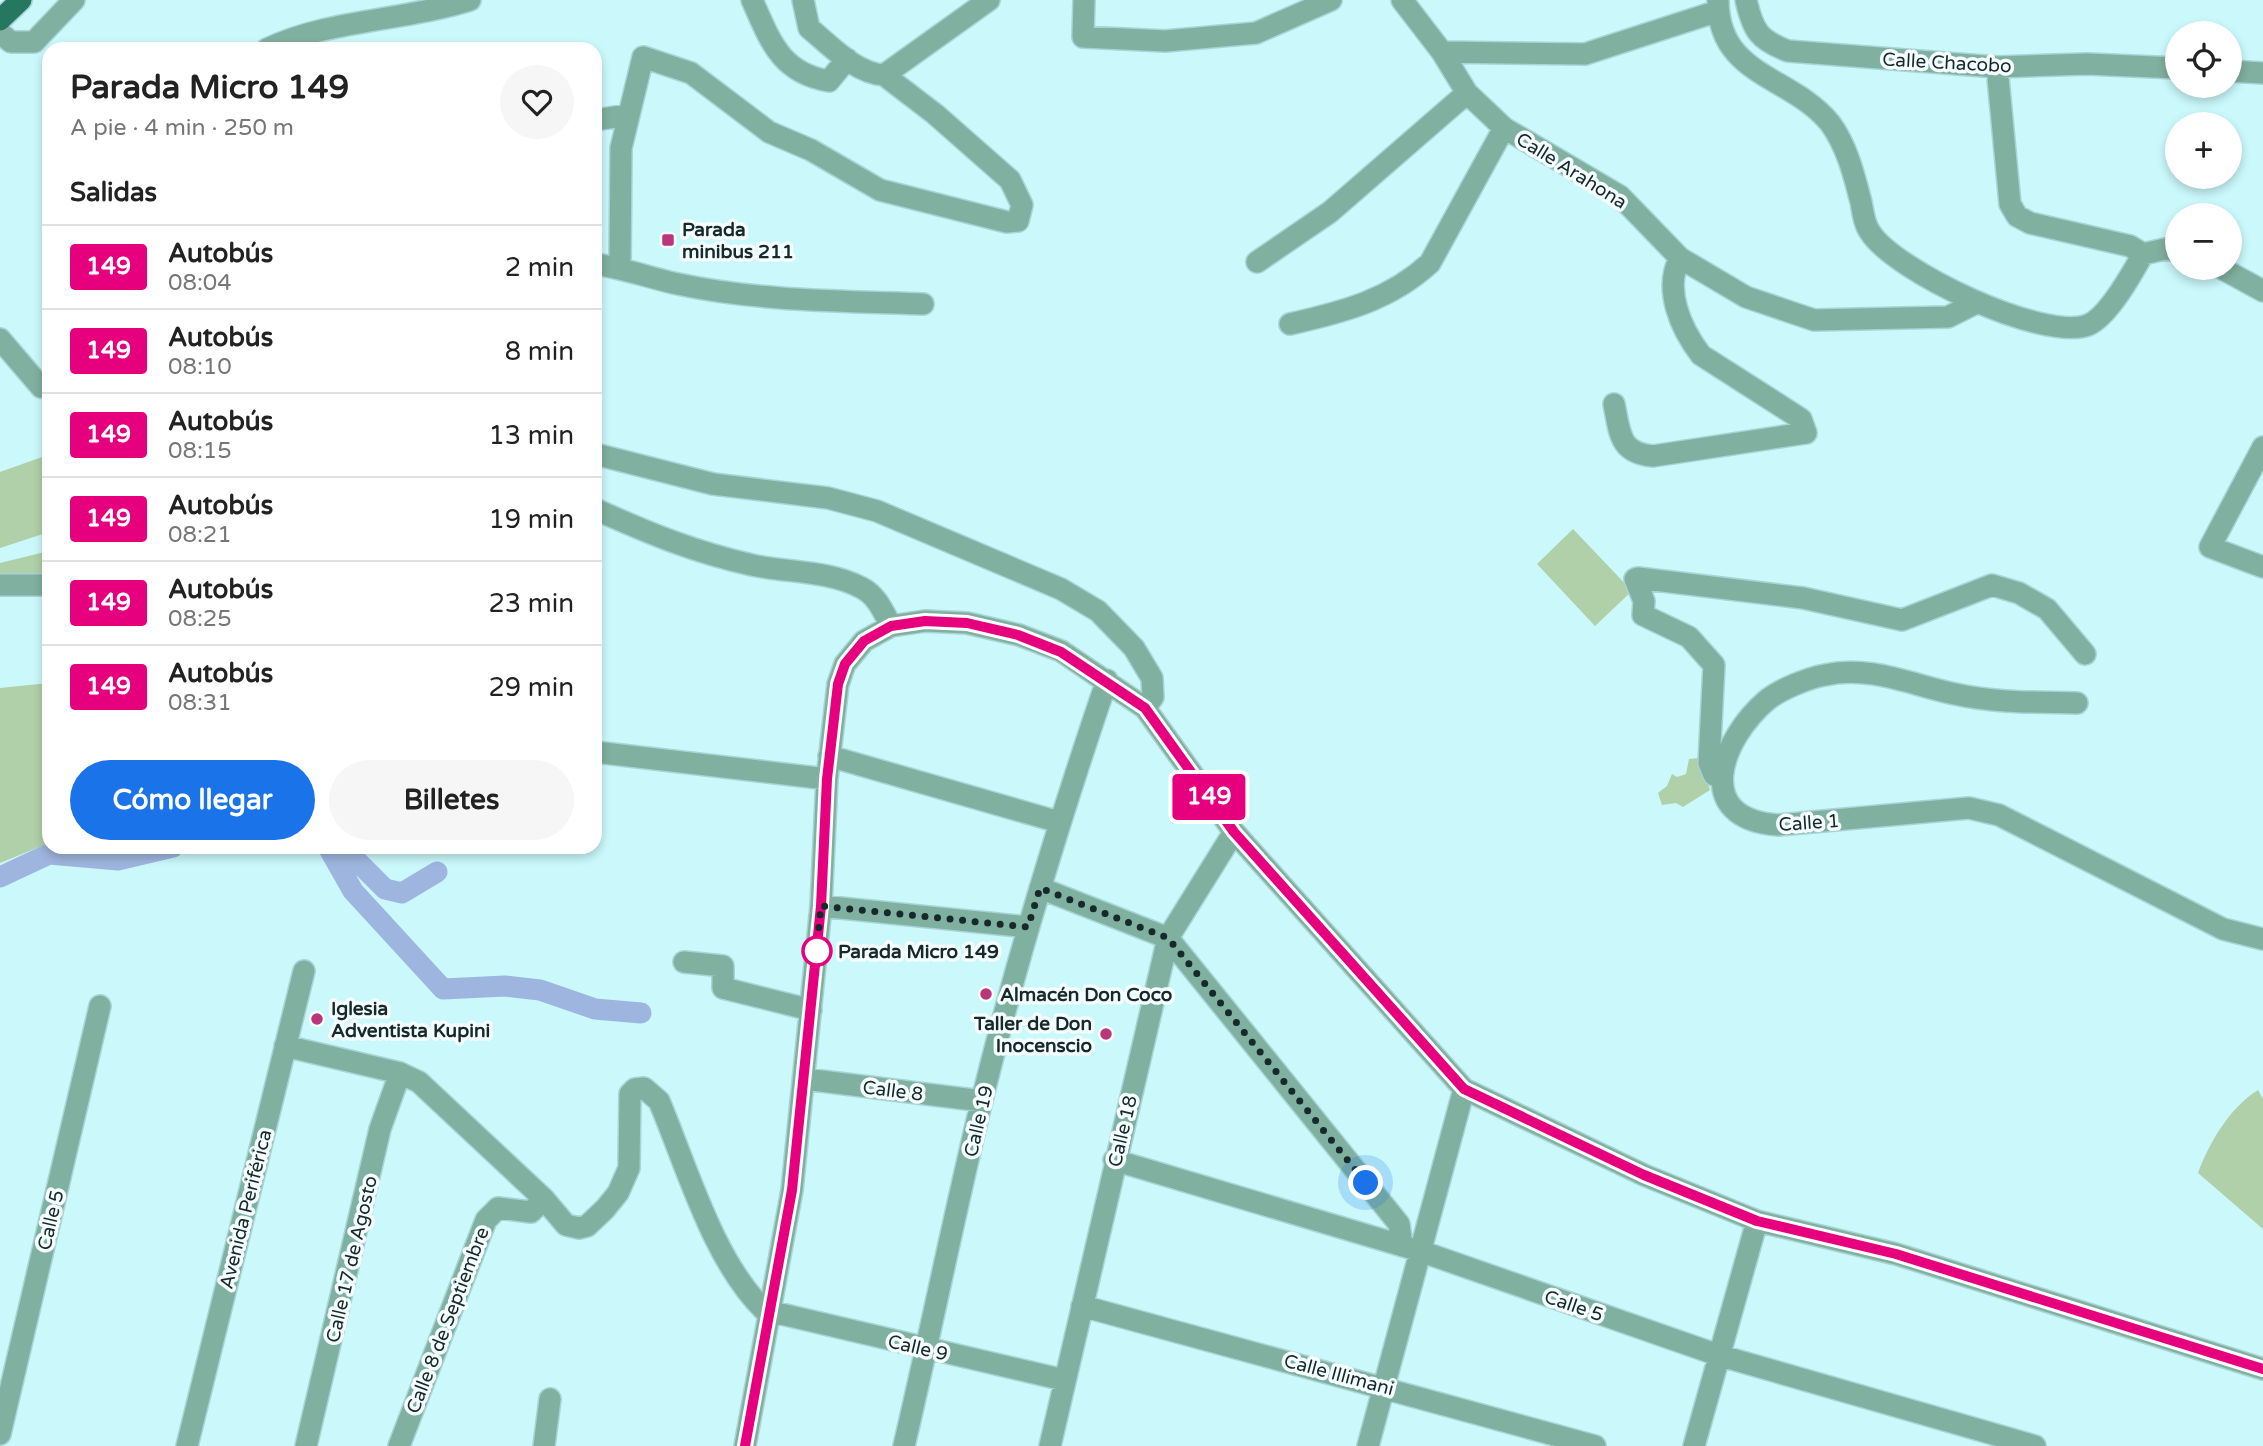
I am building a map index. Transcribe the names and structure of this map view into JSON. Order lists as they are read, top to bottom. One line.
{"streets":{"street":["Calle Chacobo","Calle Arahona","Calle 1","Calle 8","Calle 19","Calle 18","Avenida Periférica","Calle 5","Calle 17 de Agosto","Calle 8 de Septiembre","Calle 9","Calle Illimani"]},"crossings":[["Calle 8","Calle 19"],["Calle 19","Calle 9"],["Calle 18","Calle 5"],["Calle 18","Calle 9"],["Calle 18","Calle Illimani"]],"places":{"transit":["Parada minibus 211"],"other":["Parada Micro 149","Almacén Don Coco","Iglesia Adventista Kupini","Taller de Don Inocenscio"]},"lines":["bus line 149"],"page":{"on_map":"149","map_buttons":["+","−"],"heading":[["Parada Micro 149","A pie · 4 min · 250 m"],"Salidas"],"list":[{"mark":"149","name":"Autobús","note":"08:04","value":"2 min"},{"mark":"149","name":"Autobús","note":"08:10","value":"8 min"},{"mark":"149","name":"Autobús","note":"08:15","value":"13 min"},{"mark":"149","name":"Autobús","note":"08:21","value":"19 min"},{"mark":"149","name":"Autobús","note":"08:25","value":"23 min"},{"mark":"149","name":"Autobús","note":"08:31","value":"29 min"}],"buttons":["Cómo llegar","Billetes"]}}
